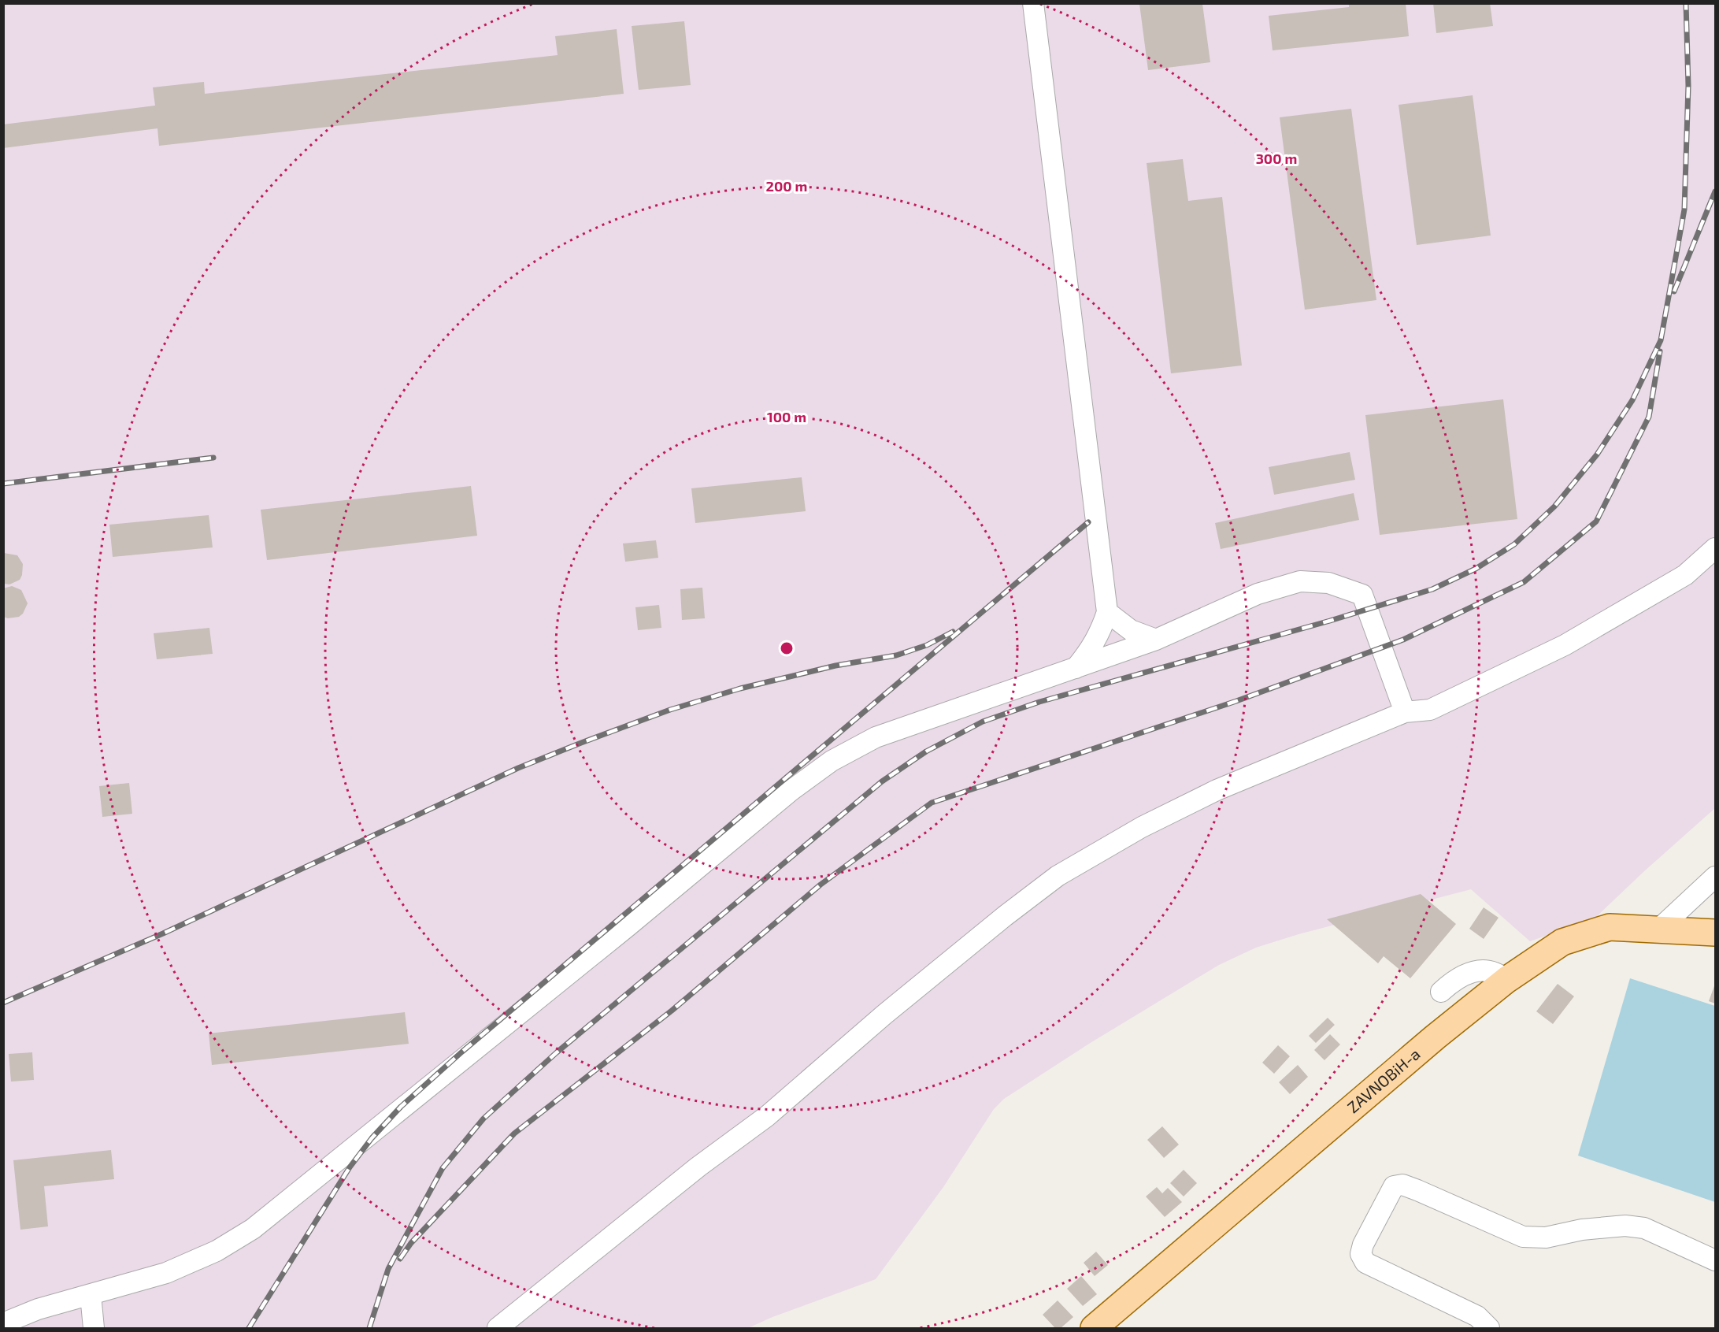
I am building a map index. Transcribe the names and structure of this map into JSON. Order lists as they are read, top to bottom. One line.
{"streets":{"main road":["ZAVNOBiH-a"]},"rings":["300 m","200 m","100 m"]}
